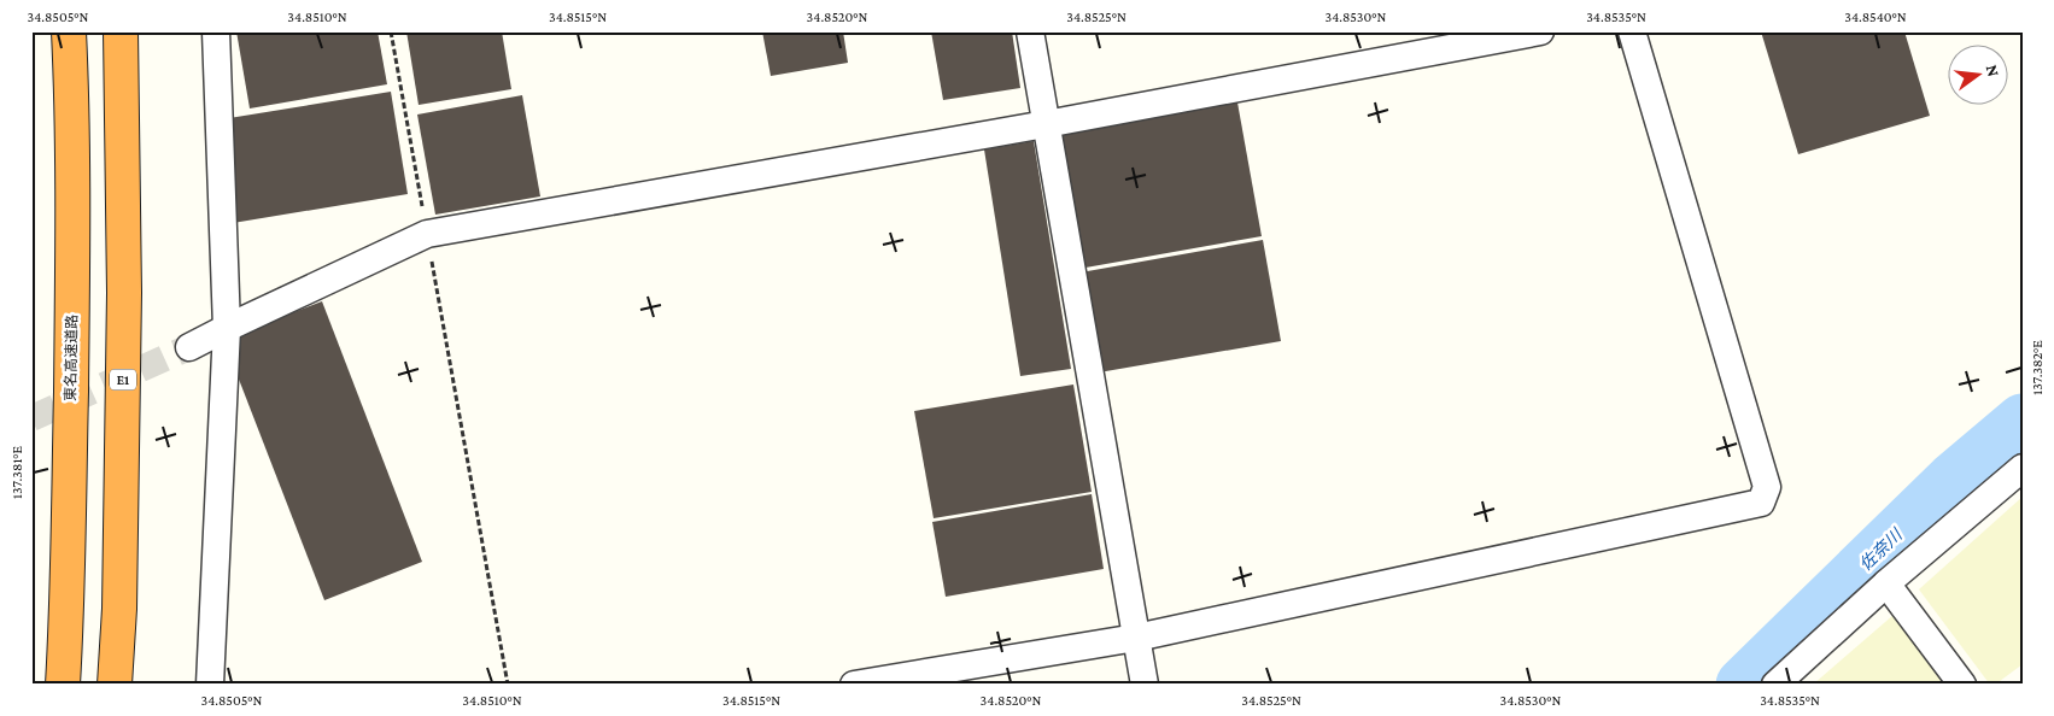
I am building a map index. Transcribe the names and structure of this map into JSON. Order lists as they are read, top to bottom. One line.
{"streets":{"highway":["東名高速道路","E1"]},"water":["佐奈川"],"north":"right","coordinates":["34.8505°N","34.8510°N","34.8515°N","34.8520°N","34.8525°N","34.8530°N","34.8535°N","34.8540°N","137.382°E","137.381°E"]}
